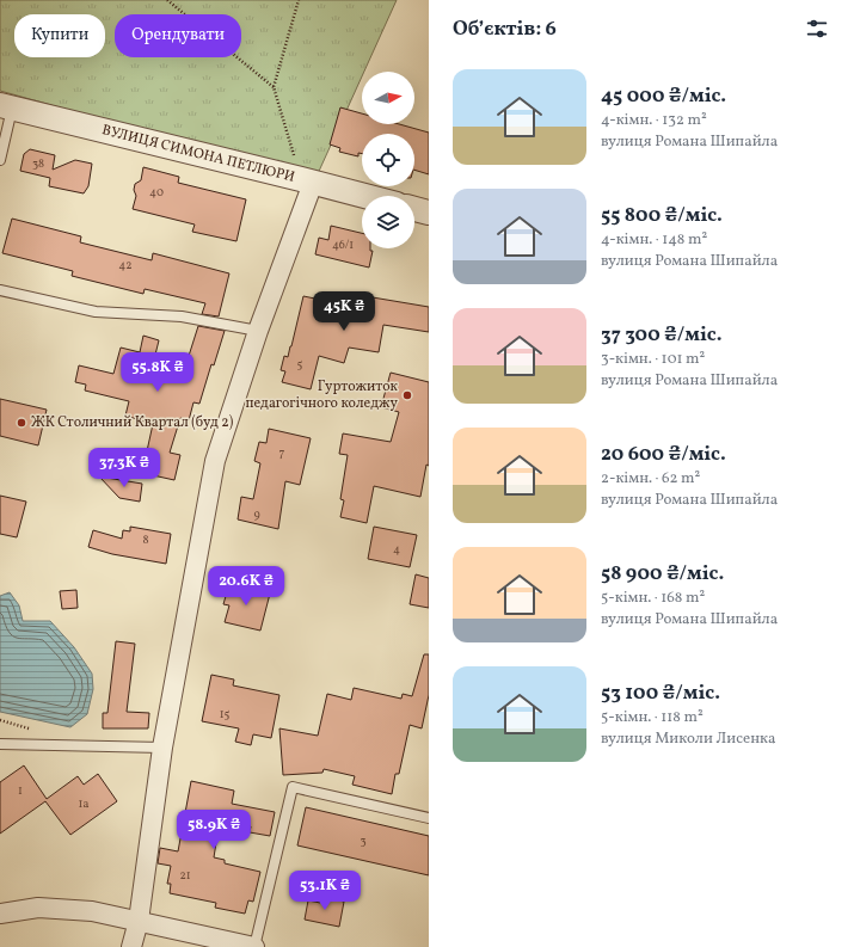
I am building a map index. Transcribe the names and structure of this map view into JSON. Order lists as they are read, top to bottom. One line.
{"streets":{"street":["ВУЛИЦЯ СИМОНА ПЕТЛЮРИ"]},"places":["Гуртожиток педагогічного коледжу","ЖК Столичний Квартал (буд 2)"],"house_numbers":["38","40","46/1","42","5","7","9","8","4","15","1","1а","3","21"],"north":"right","page":{"heading":"Об’єктів: 6","chip":["Купити","Орендувати"],"list":[{"name":"45 000 ₴/міс.","note":"4-кімн. · 132 m² · вулиця Романа Шипайла"},{"name":"55 800 ₴/міс.","note":"4-кімн. · 148 m² · вулиця Романа Шипайла"},{"name":"37 300 ₴/міс.","note":"3-кімн. · 101 m² · вулиця Романа Шипайла"},{"name":"20 600 ₴/міс.","note":"2-кімн. · 62 m² · вулиця Романа Шипайла"},{"name":"58 900 ₴/міс.","note":"5-кімн. · 168 m² · вулиця Романа Шипайла"},{"name":"53 100 ₴/міс.","note":"5-кімн. · 118 m² · вулиця Миколи Лисенка"}],"price":["45K ₴","55.8K ₴","37.3K ₴","20.6K ₴","58.9K ₴","53.1K ₴"]}}
